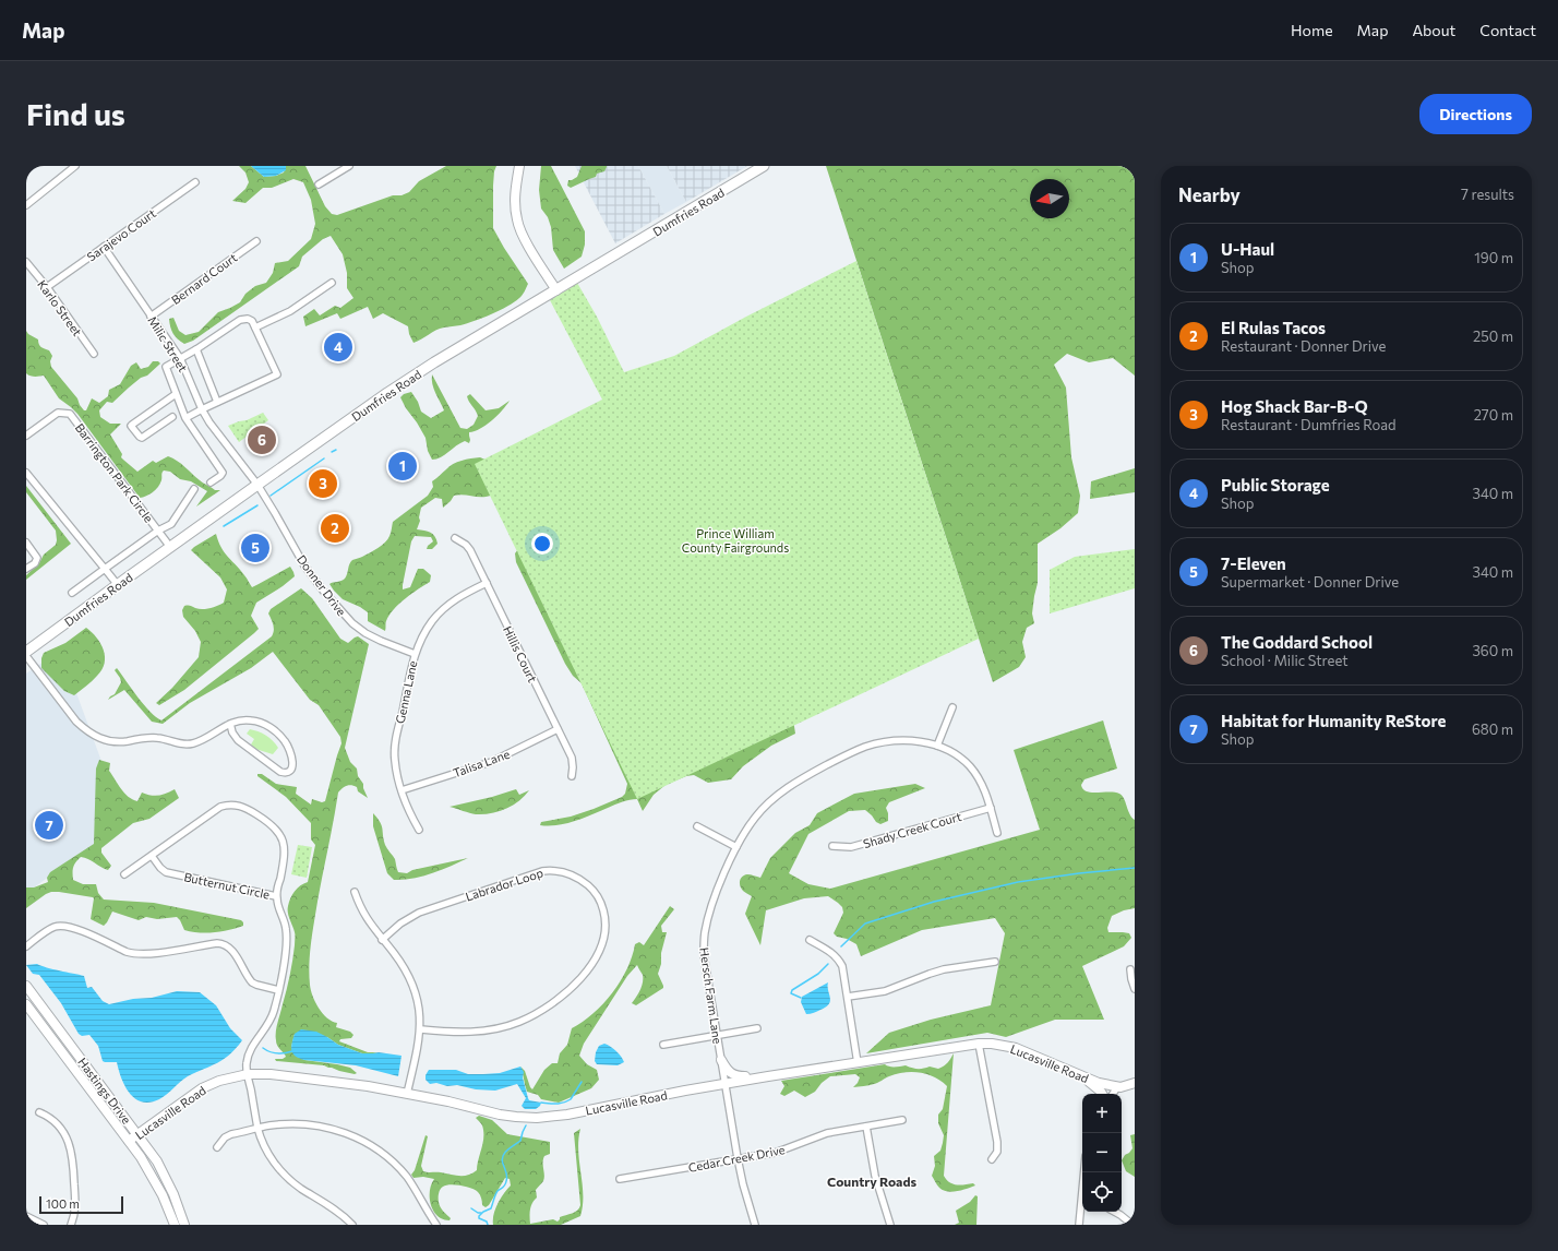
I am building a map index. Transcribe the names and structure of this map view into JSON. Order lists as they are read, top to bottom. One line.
{"streets":{"main road":["Dumfries Road"],"street":["Sarajevo Court","Bernard Court","Karlo Street","Milic Street","Barrington Park Circle","Donner Drive","Hillis Court","Genna Lane","Talisa Lane","Shady Creek Court","Labrador Loop","Butternut Circle","Hersch Farm Lane","Lucasville Road","Hastings Drive","Cedar Creek Drive"]},"crossings":[["Dumfries Road","Milic Street"],["Dumfries Road","Barrington Park Circle"],["Dumfries Road","Donner Drive"],["Sarajevo Court","Karlo Street"],["Sarajevo Court","Milic Street"],["Bernard Court","Milic Street"],["Milic Street","Donner Drive"],["Donner Drive","Genna Lane"],["Hillis Court","Genna Lane"],["Hillis Court","Talisa Lane"],["Genna Lane","Talisa Lane"],["Shady Creek Court","Hersch Farm Lane"],["Hersch Farm Lane","Lucasville Road"],["Hersch Farm Lane","Cedar Creek Drive"],["Lucasville Road","Hastings Drive"]],"districts":["Country Roads"],"parks":["Prince William County Fairgrounds"],"scale_bar":"100 m","north":"left","page":{"header":"Map","nav":["Home","Map","About","Contact"],"buttons":"Directions","title":"Find us","heading":["Nearby","7 results"],"list":[{"mark":"1","name":"U-Haul","note":"Shop","value":"190 m"},{"mark":"2","name":"El Rulas Tacos","note":"Restaurant · Donner Drive","value":"250 m"},{"mark":"3","name":"Hog Shack Bar-B-Q","note":"Restaurant · Dumfries Road","value":"270 m"},{"mark":"4","name":"Public Storage","note":"Shop","value":"340 m"},{"mark":"5","name":"7-Eleven","note":"Supermarket · Donner Drive","value":"340 m"},{"mark":"6","name":"The Goddard School","note":"School · Milic Street","value":"360 m"},{"mark":"7","name":"Habitat for Humanity ReStore","note":"Shop","value":"680 m"}],"pins":["4","6","1","3","2","5","7"],"map_buttons":["+","−"],"scale":"100 m"}}
